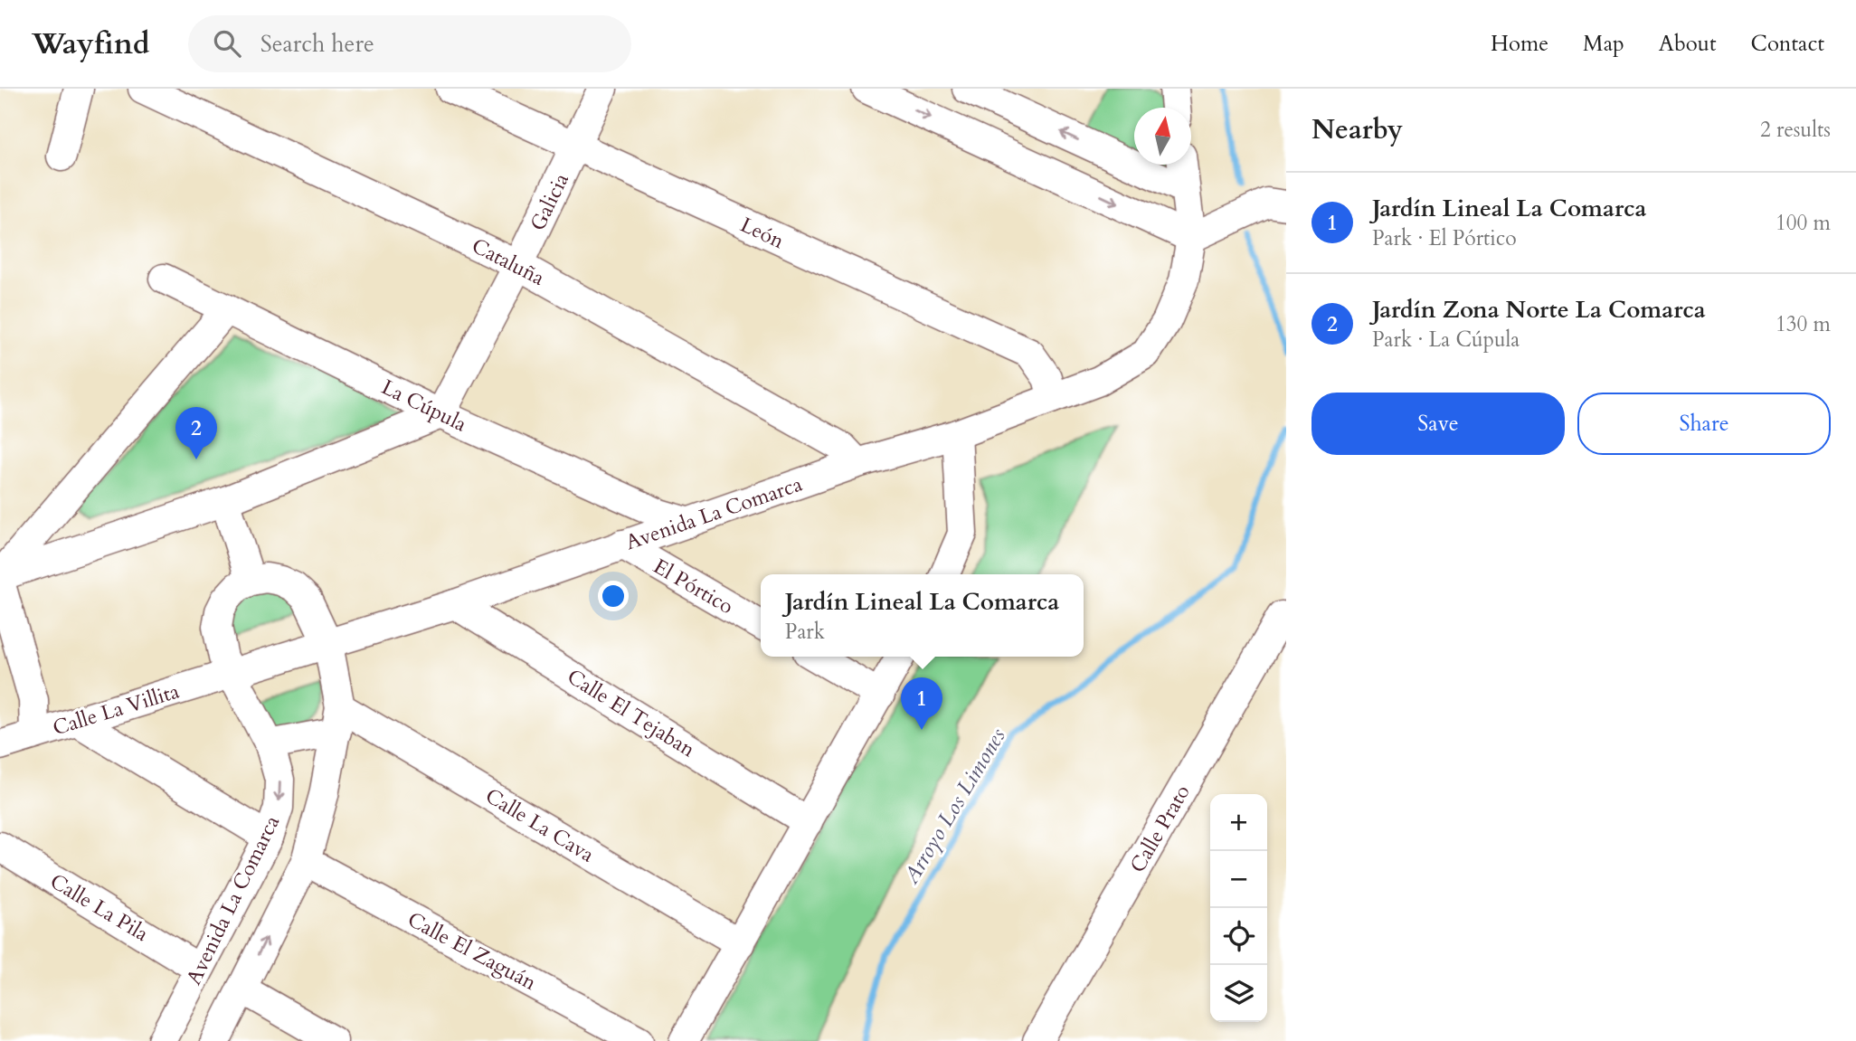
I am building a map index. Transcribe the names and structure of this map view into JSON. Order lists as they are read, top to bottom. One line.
{"streets":{"street":["Galicia","León","Cataluña","La Cúpula","Avenida La Comarca","El Pórtico","Calle La Villita","Calle El Tejaban","Calle La Cava","Calle Prato","Calle La Pila","Calle El Zaguán"]},"crossings":[["Galicia","León"],["Galicia","Cataluña"],["Galicia","La Cúpula"],["León","Avenida La Comarca"],["Cataluña","Avenida La Comarca"],["La Cúpula","Avenida La Comarca"],["Avenida La Comarca","El Pórtico"],["Avenida La Comarca","Calle La Villita"],["Avenida La Comarca","Calle El Tejaban"],["Avenida La Comarca","Calle La Pila"]],"water":["Arroyo Los Limones"],"north":"top","page":{"header":"Wayfind","search":"Search here","nav":["Home","Map","About","Contact"],"heading":["Nearby","2 results"],"list":[{"mark":"1","name":"Jardín Lineal La Comarca","note":"Park · El Pórtico","value":"100 m"},{"mark":"2","name":"Jardín Zona Norte La Comarca","note":"Park · La Cúpula","value":"130 m"}],"buttons":["Save","Share"],"pins":["2","1"],"popup":["Jardín Lineal La Comarca","Park"],"map_buttons":["+","−"]}}
